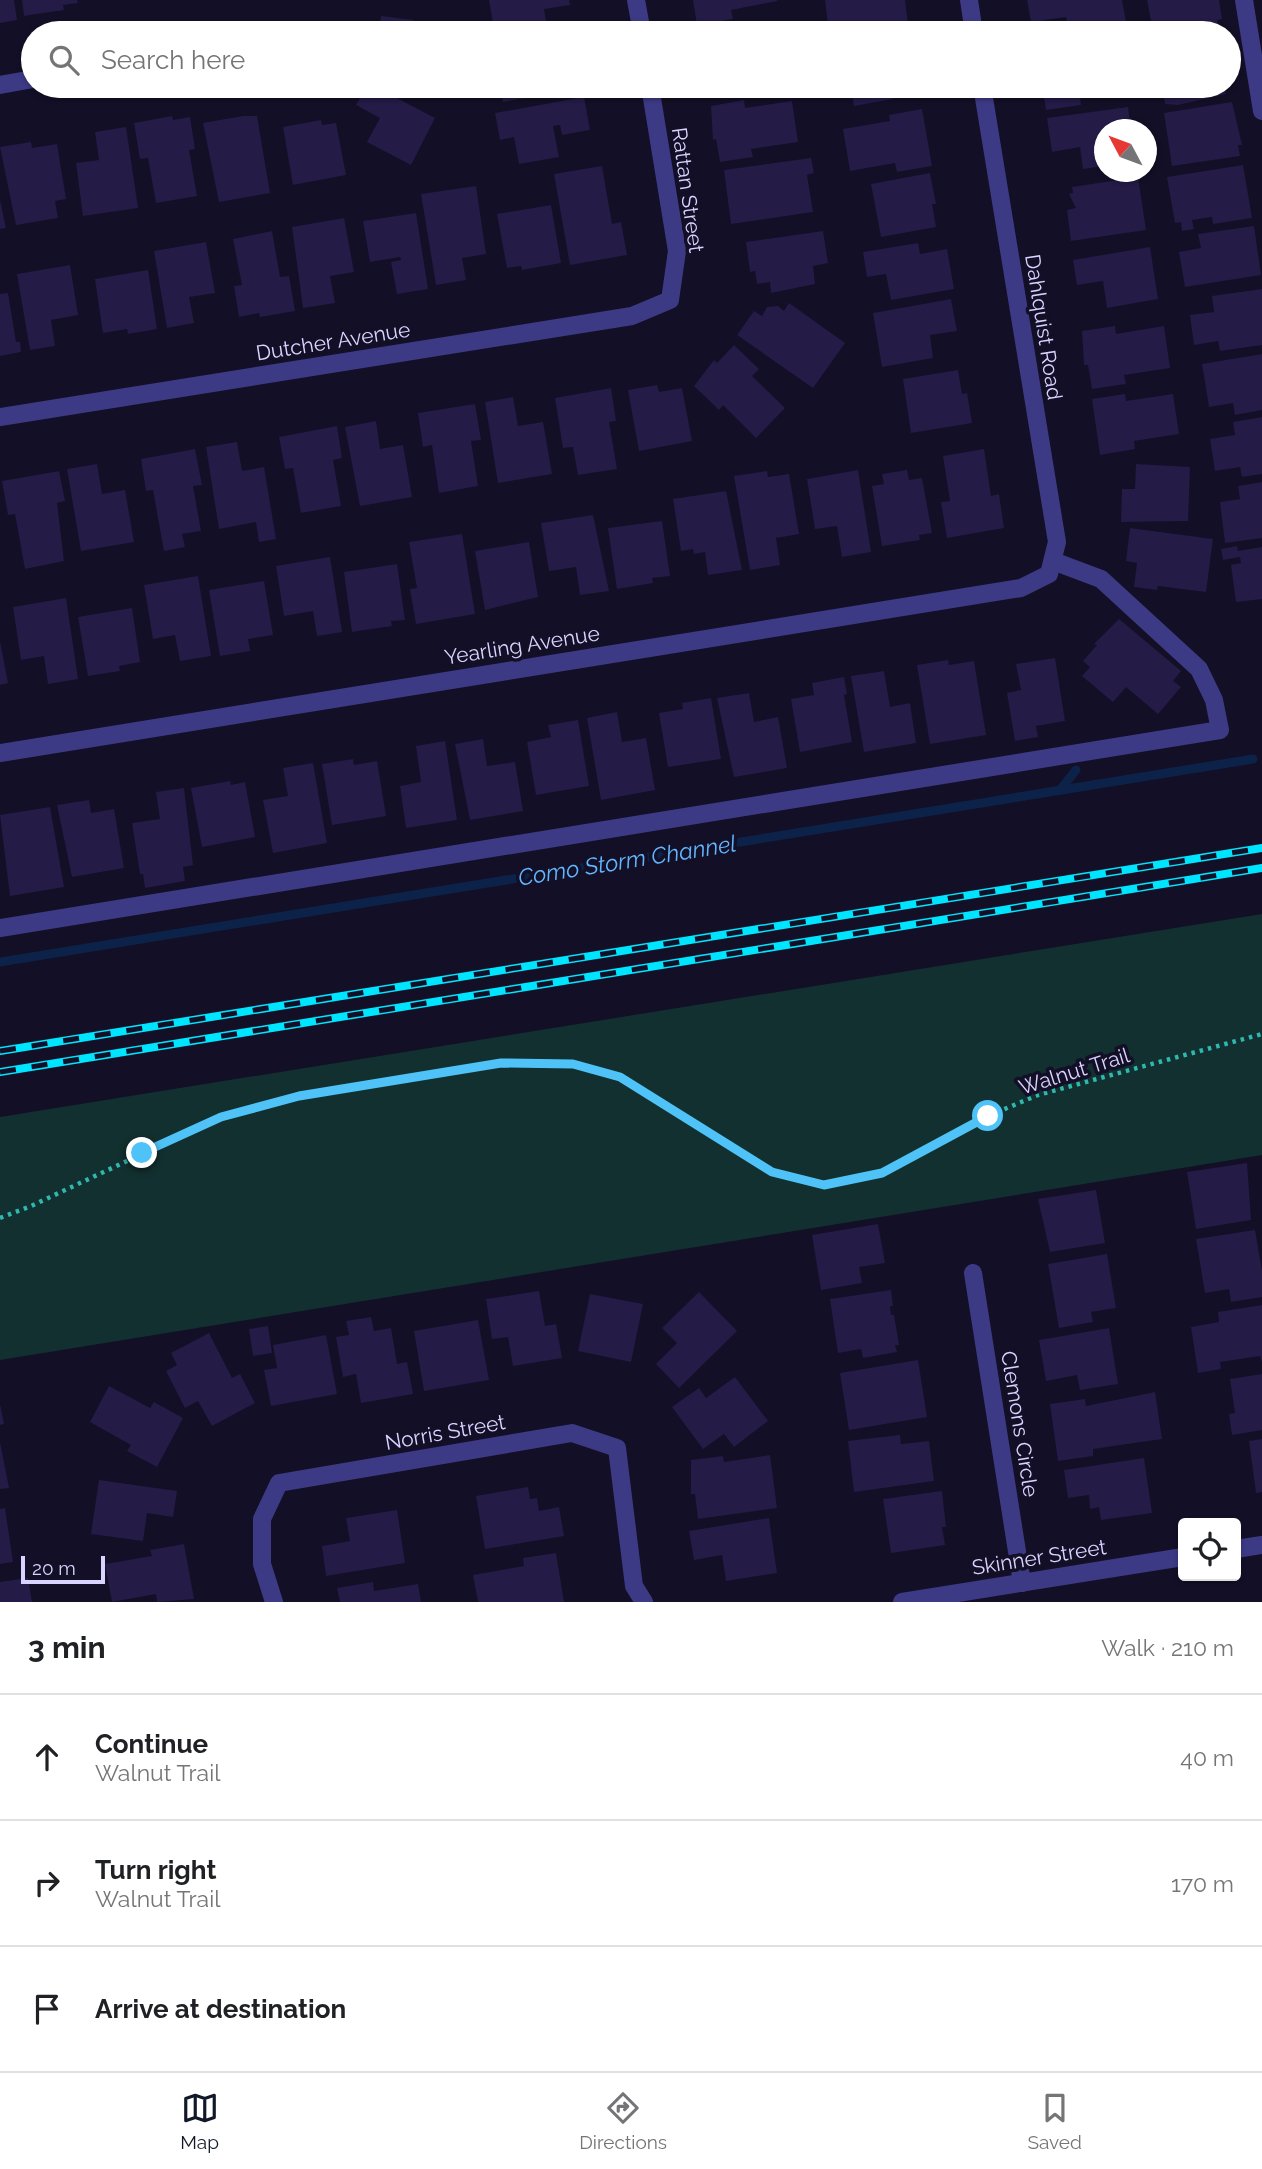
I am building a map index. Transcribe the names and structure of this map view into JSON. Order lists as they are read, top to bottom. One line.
{"streets":{"street":["Rattan Street","Dahlquist Road","Dutcher Avenue","Yearling Avenue","Clemons Circle","Norris Street","Skinner Street"],"path":["Walnut Trail"]},"crossings":[["Rattan Street","Dutcher Avenue"],["Dahlquist Road","Yearling Avenue"],["Clemons Circle","Skinner Street"]],"water":["Como Storm Channel"],"scale_bar":"20 m","north":"top left","page":{"search":"Search here","scale":"20 m","heading":["3 min","Walk · 210 m"],"list":[["Continue","Walnut Trail","40 m"],["Turn right","Walnut Trail","170 m"],"Arrive at destination"],"nav":["Map","Directions","Saved"]}}
